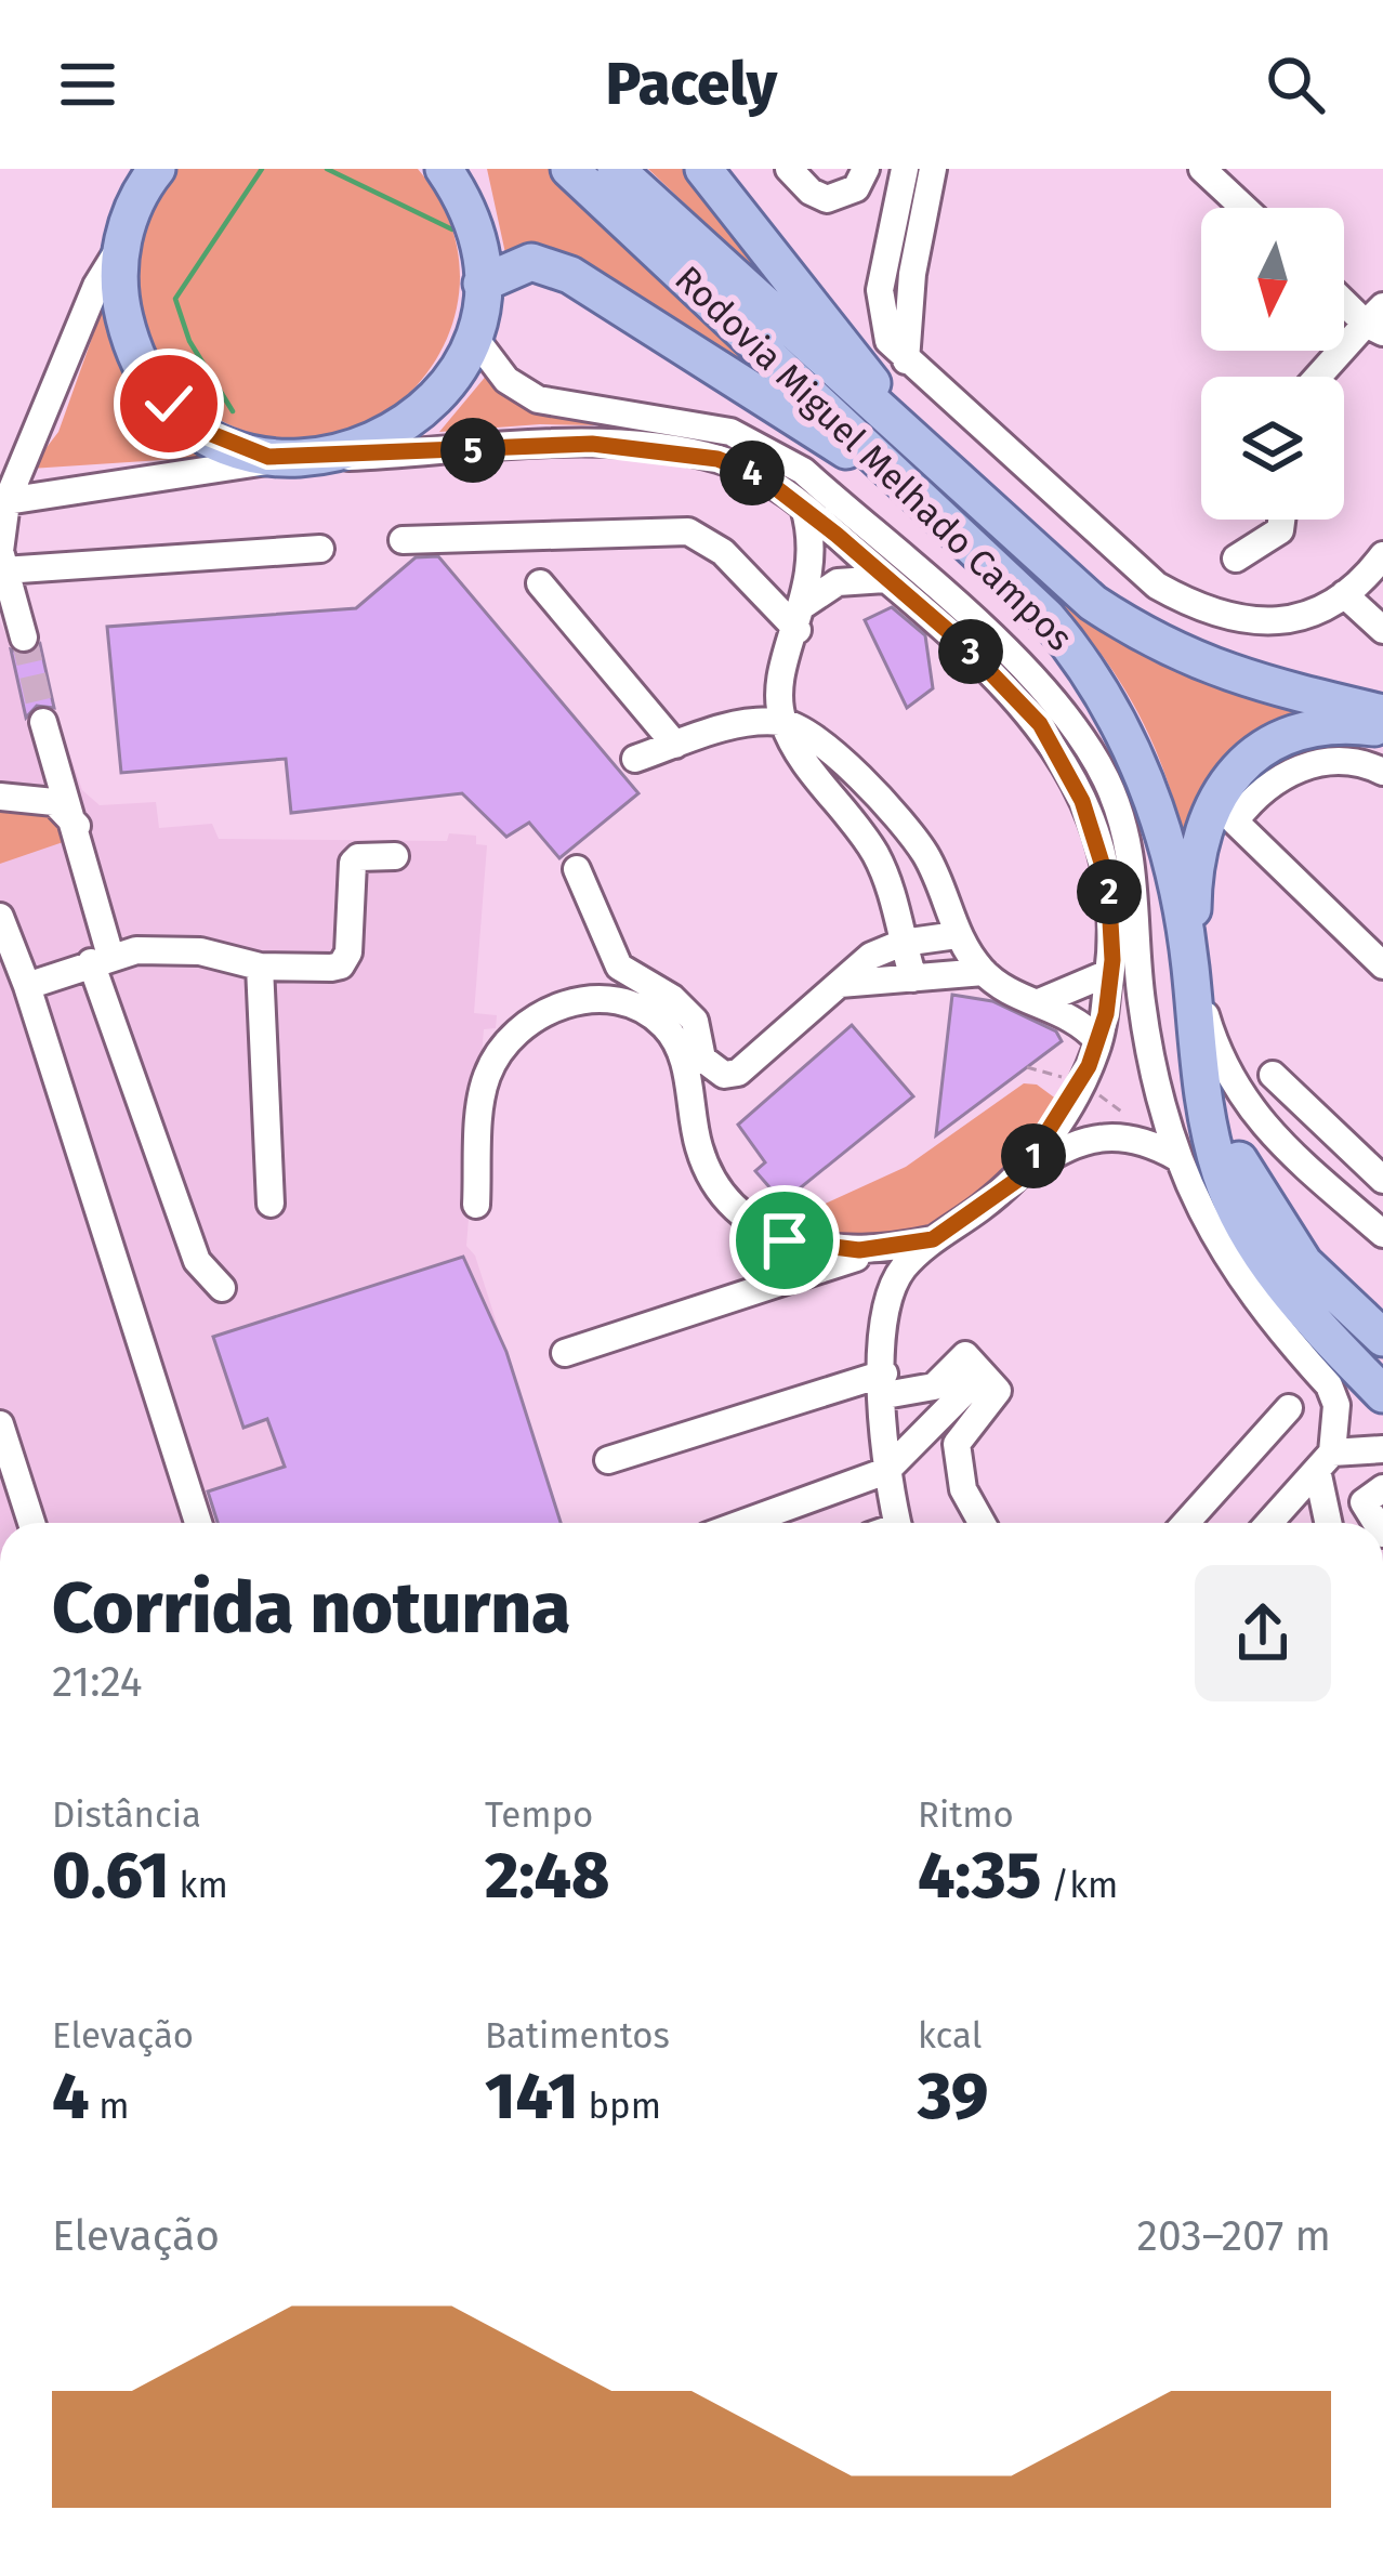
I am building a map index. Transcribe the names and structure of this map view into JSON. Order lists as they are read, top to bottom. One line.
{"streets":{"main road":["Rodovia Miguel Melhado Campos"]},"north":"bottom","page":{"header":"Pacely","pins":["5","4","3","2","1"],"heading":["Corrida noturna","21:24"],"stats":[["Distância","0.61 km"],["Tempo","2:48"],["Ritmo","4:35 /km"],["Elevação","4 m"],["Batimentos","141 bpm"],["kcal","39"]],"chart":["Elevação","203–207 m"]}}
